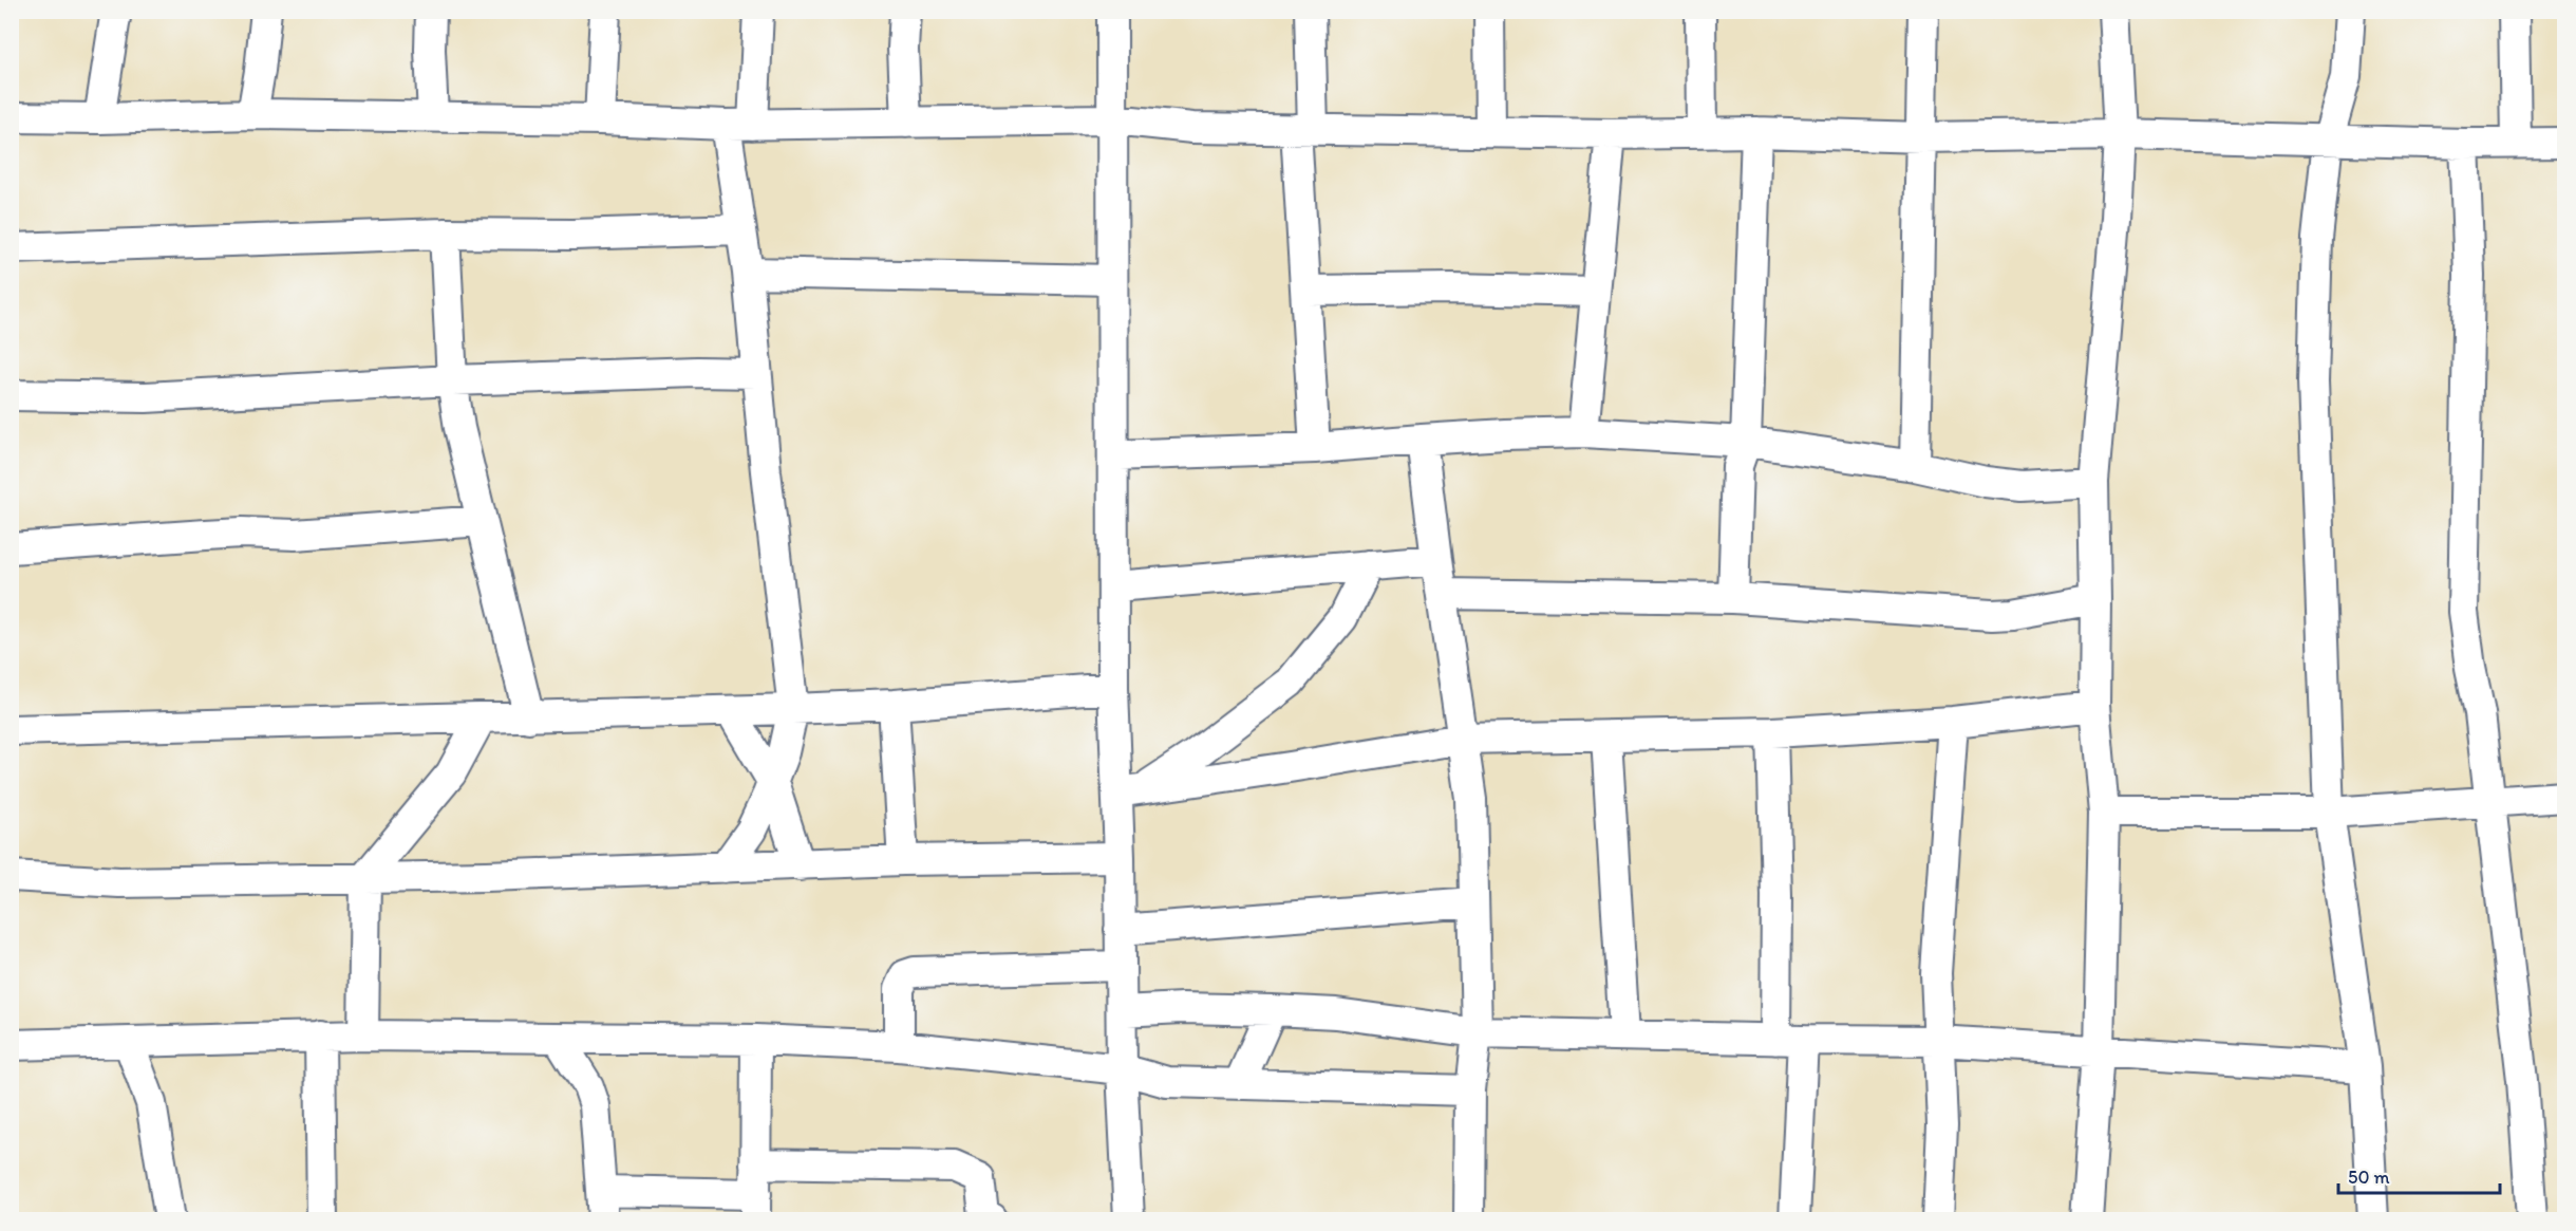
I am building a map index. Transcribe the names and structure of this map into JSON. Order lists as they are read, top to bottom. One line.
{"scale_bar":"50 m"}
